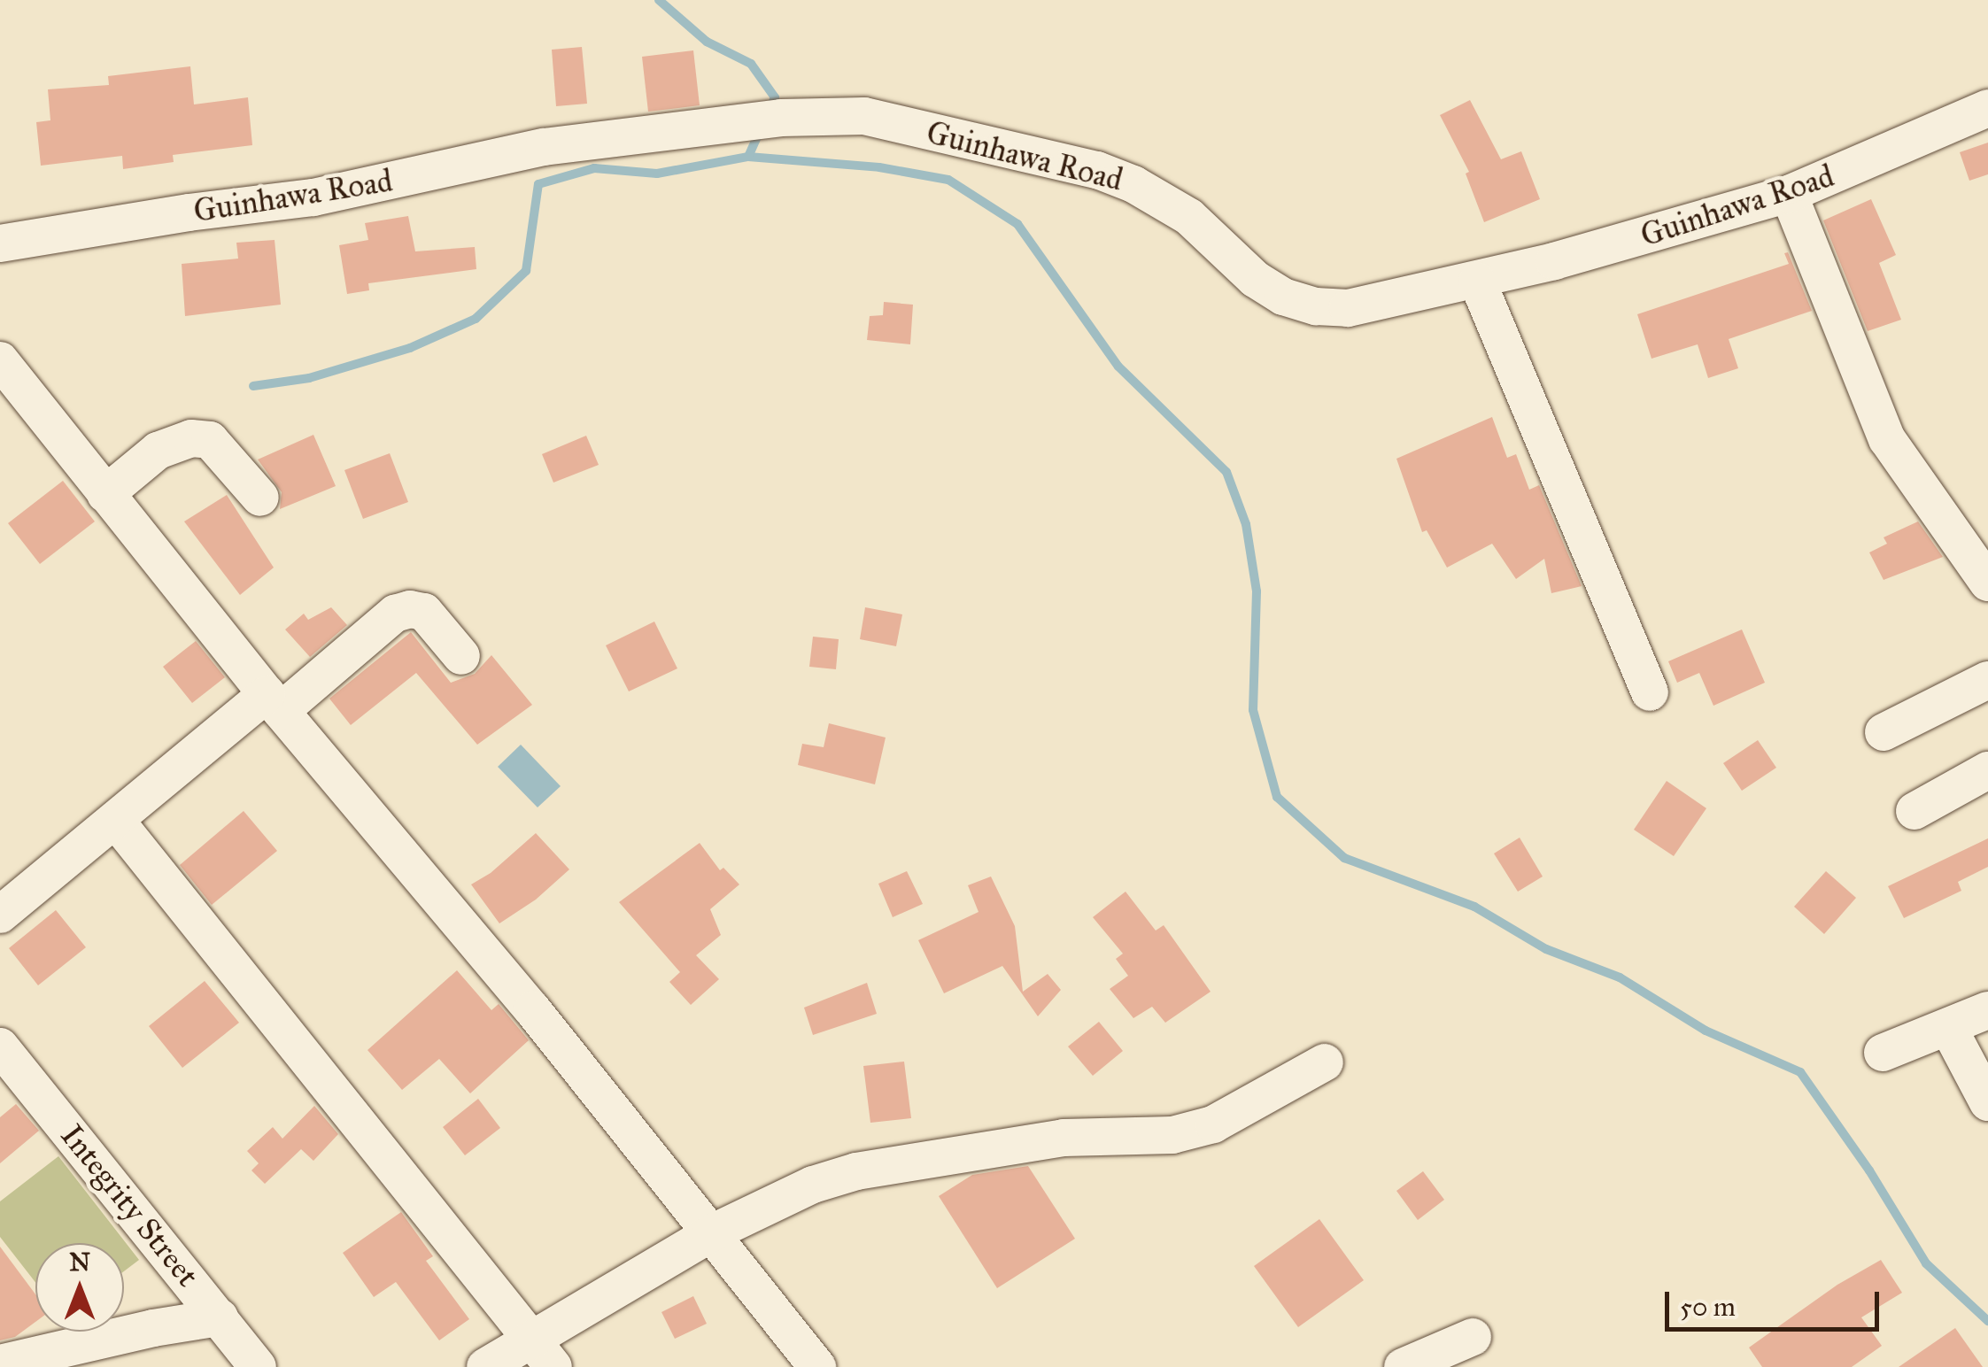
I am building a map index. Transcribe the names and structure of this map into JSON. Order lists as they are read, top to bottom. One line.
{"streets":{"street":["Guinhawa Road","Integrity Street"]},"scale_bar":"50 m","north":"top"}
